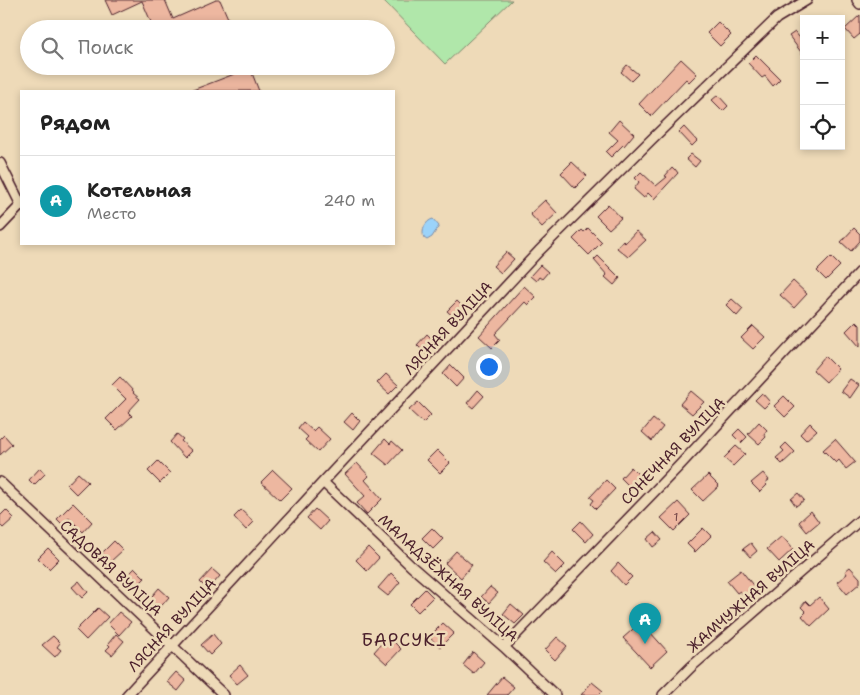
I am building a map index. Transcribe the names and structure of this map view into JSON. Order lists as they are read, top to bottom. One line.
{"streets":{"street":["ЛЯСНАЯ ВУЛІЦА","СОНЕЧНАЯ ВУЛІЦА","САДОВАЯ ВУЛІЦА","МАЛАДЗЁЖНАЯ ВУЛІЦА","ЖАМЧУЖНАЯ ВУЛІЦА"]},"crossings":[["ЛЯСНАЯ ВУЛІЦА","САДОВАЯ ВУЛІЦА"],["ЛЯСНАЯ ВУЛІЦА","МАЛАДЗЁЖНАЯ ВУЛІЦА"],["СОНЕЧНАЯ ВУЛІЦА","МАЛАДЗЁЖНАЯ ВУЛІЦА"]],"districts":["БАРСУКІ"],"house_numbers":["1"],"page":{"map_buttons":["+","−"],"search":"Поиск","heading":"Рядом","list":[{"mark":"A","name":"Котельная","note":"Место","value":"240 m"}],"pins":"A"}}
